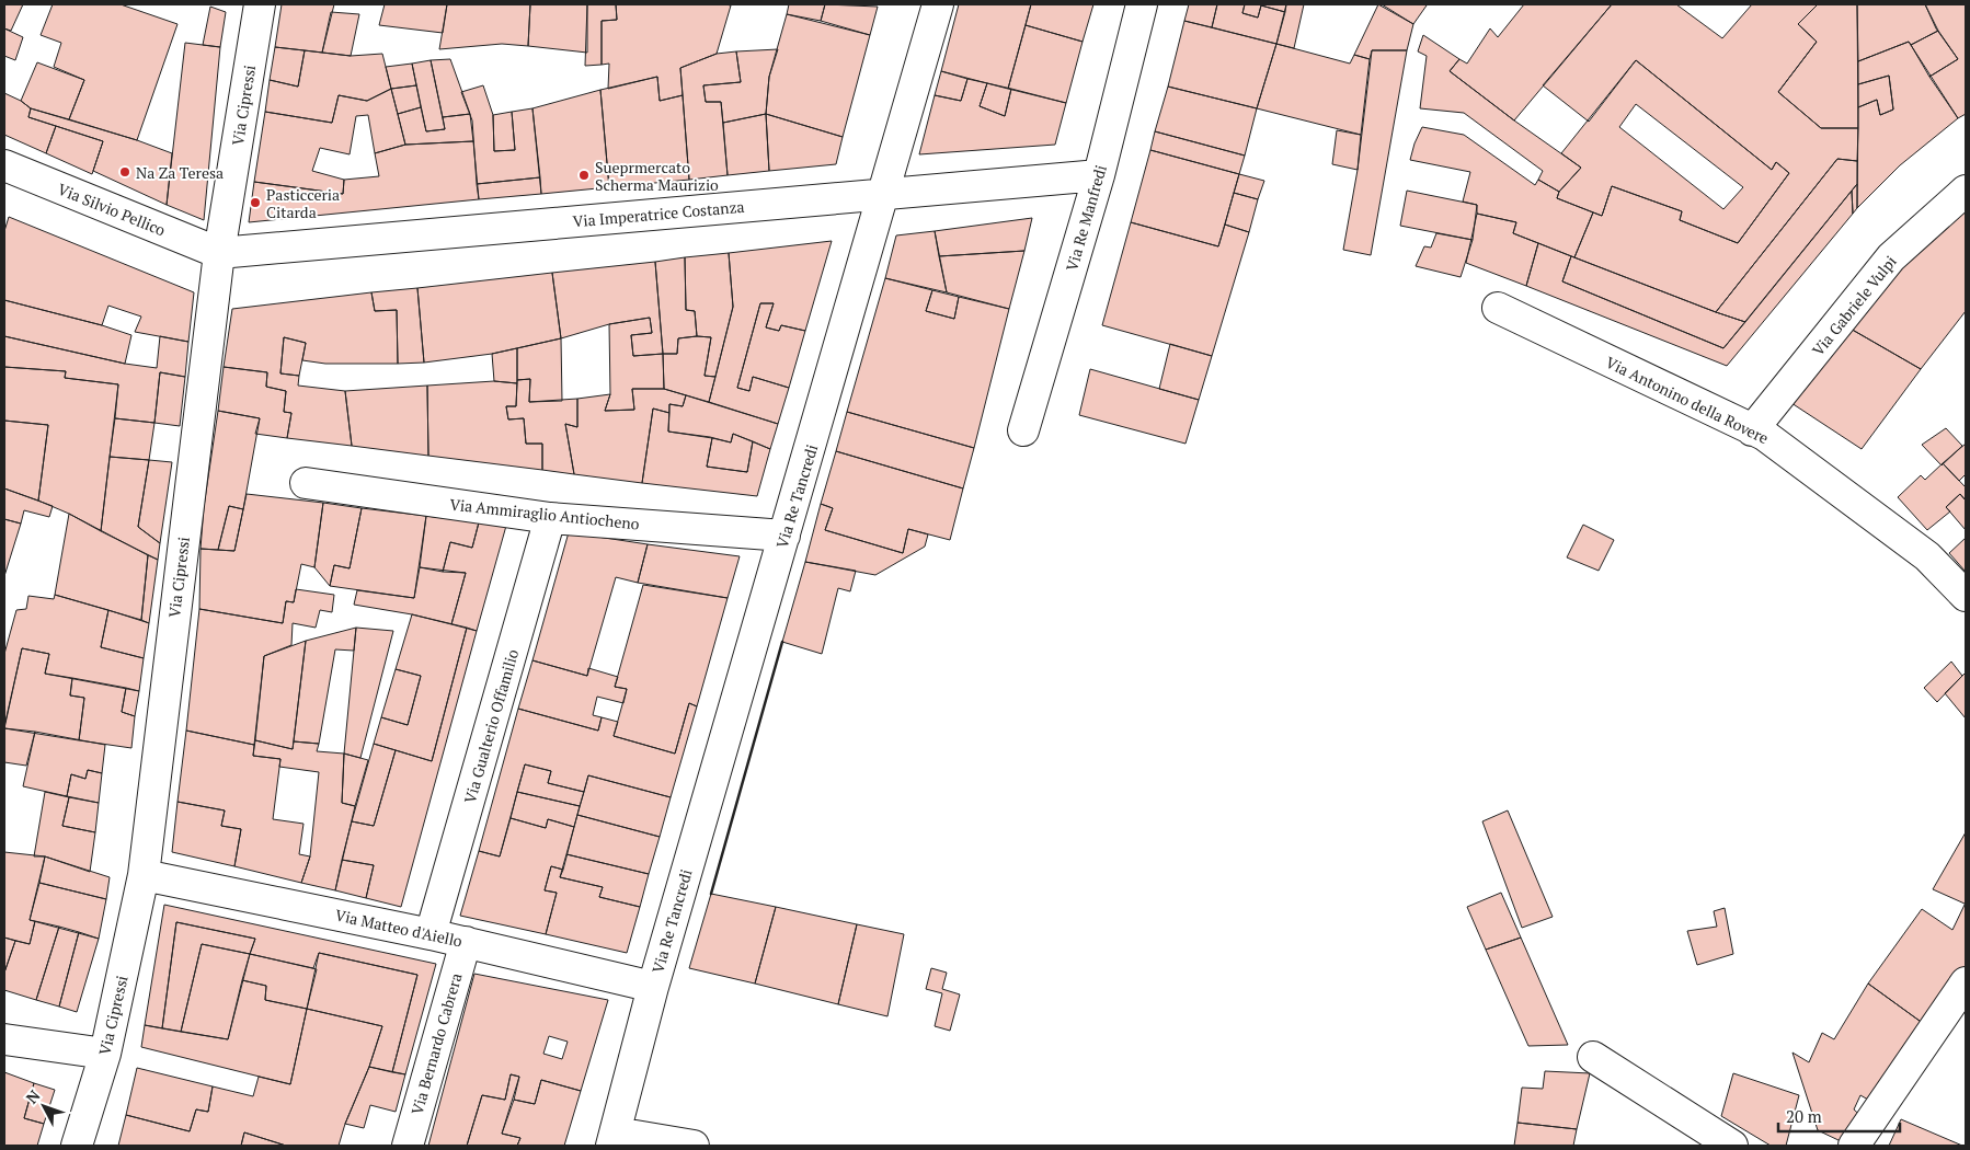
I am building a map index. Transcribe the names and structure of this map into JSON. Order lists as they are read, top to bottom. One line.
{"streets":{"street":["Via Cipressi","Via Silvio Pellico","Via Imperatrice Costanza","Via Re Manfredi","Via Gabriele Vulpi","Via Antonino della Rovere","Via Re Tancredi","Via Ammiraglio Antiocheno","Via Gualterio Offamilio","Via Matteo d'Aiello","Via Bernardo Cabrera"]},"crossings":[["Via Cipressi","Via Silvio Pellico"],["Via Cipressi","Via Imperatrice Costanza"],["Via Cipressi","Via Matteo d'Aiello"],["Via Silvio Pellico","Via Imperatrice Costanza"],["Via Imperatrice Costanza","Via Re Manfredi"],["Via Imperatrice Costanza","Via Re Tancredi"],["Via Gabriele Vulpi","Via Antonino della Rovere"],["Via Re Tancredi","Via Ammiraglio Antiocheno"],["Via Re Tancredi","Via Matteo d'Aiello"],["Via Ammiraglio Antiocheno","Via Gualterio Offamilio"],["Via Gualterio Offamilio","Via Matteo d'Aiello"],["Via Matteo d'Aiello","Via Bernardo Cabrera"]],"places":["Na Za Teresa","Sueprmercato Scherma Maurizio","Pasticceria Citarda"],"scale_bar":"20 m","north":"top left"}
